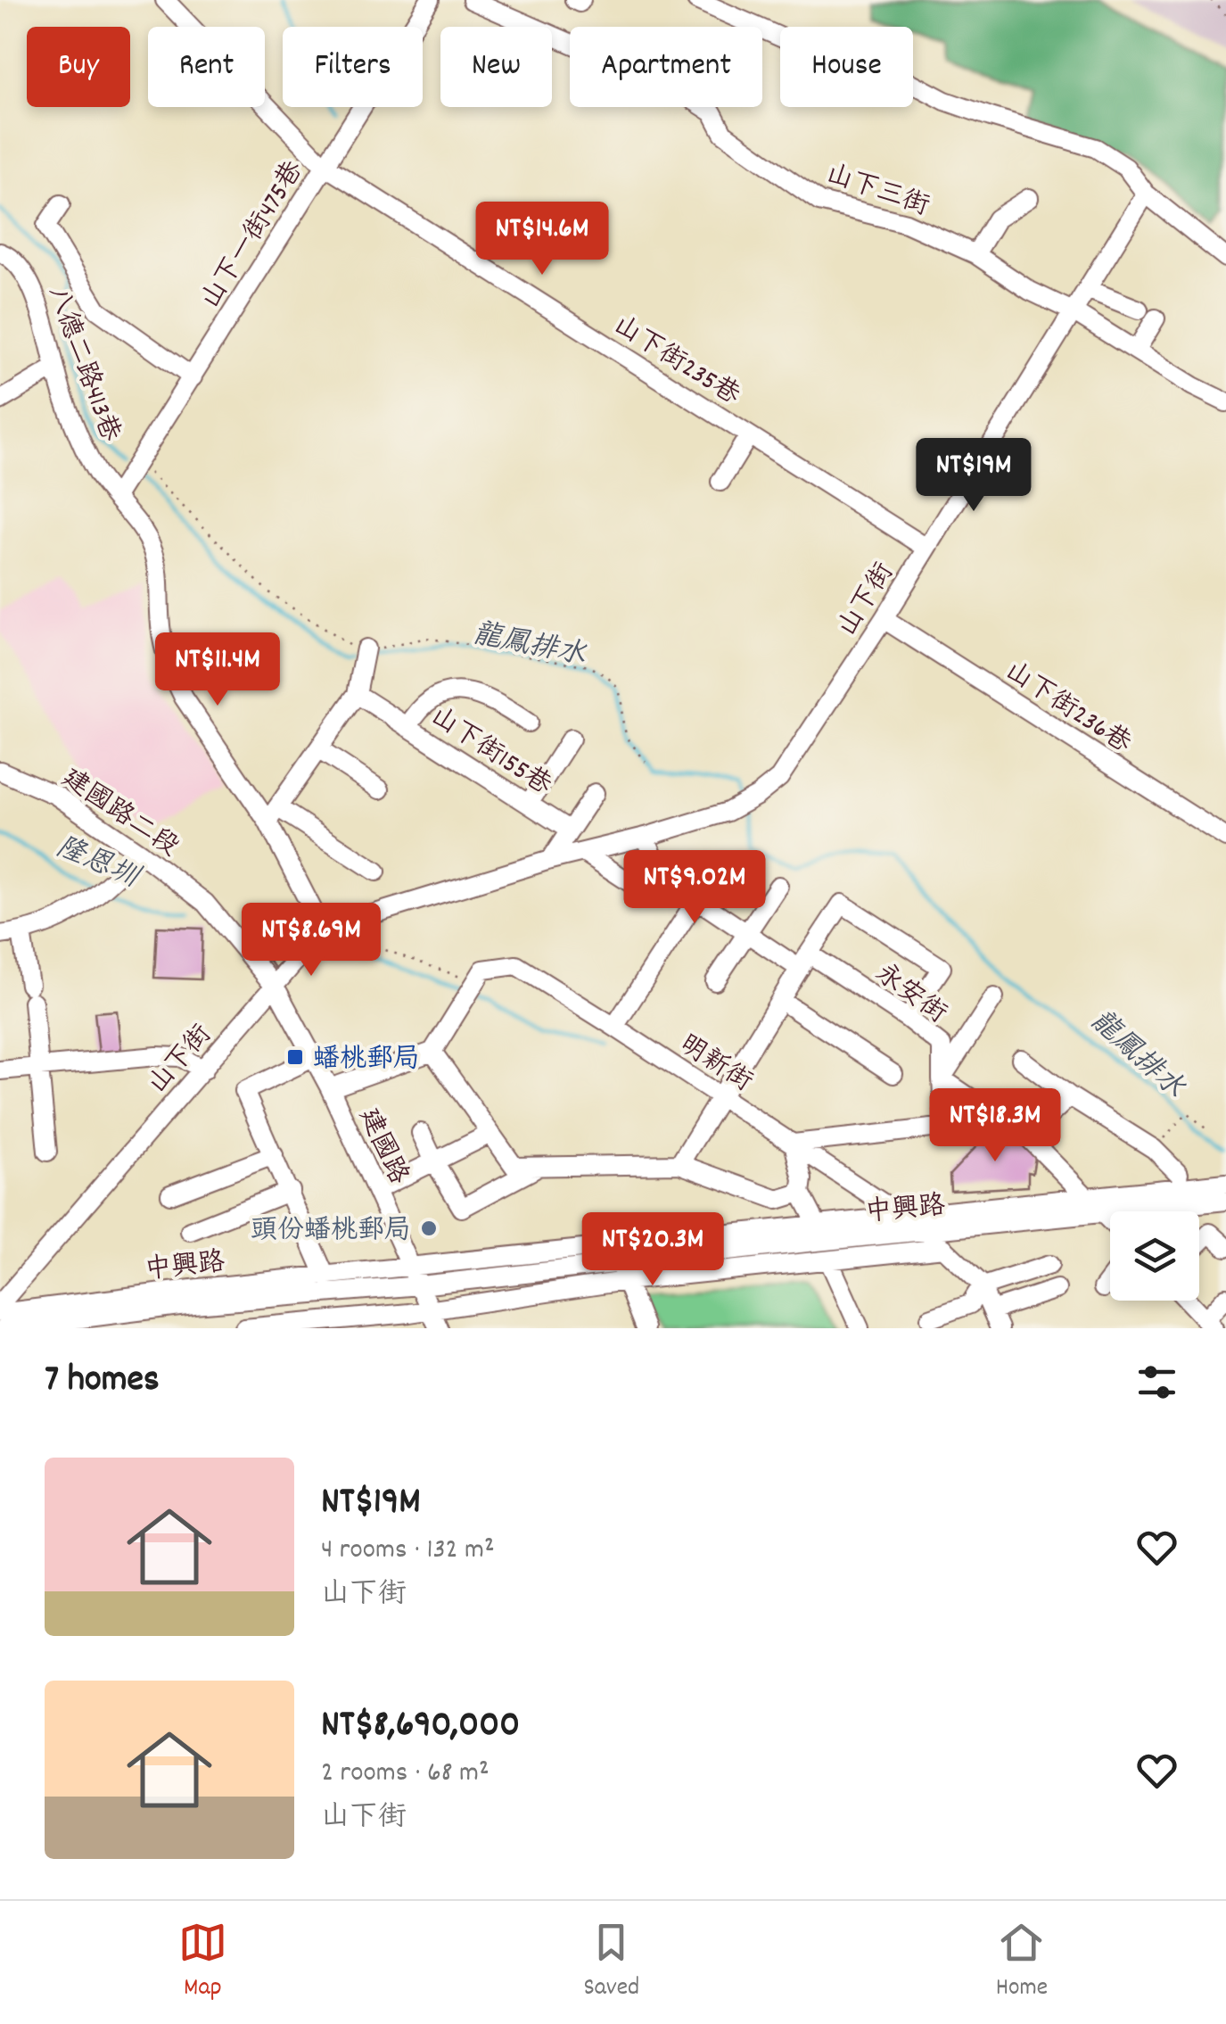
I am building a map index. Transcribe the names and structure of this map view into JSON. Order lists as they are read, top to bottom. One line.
{"streets":{"street":["山下三街","山下一街475巷","山下街235巷","八德二路413巷","山下街","山下街236巷","山下街155巷","建國路二段","永安街","明新街","建國路","中興路"]},"crossings":[["山下三街","山下街"],["山下一街475巷","山下街235巷"],["山下一街475巷","八德二路413巷"],["山下街235巷","山下街"],["八德二路413巷","山下街"],["山下街","山下街236巷"],["山下街","建國路二段"],["山下街","永安街"],["山下街","建國路"],["建國路二段","建國路"],["明新街","中興路"],["建國路","中興路"]],"water":["龍鳳排水","隆恩圳"],"places":{"transit":["蟠桃郵局"],"other":["頭份蟠桃郵局"]},"page":{"chip":["Buy","Rent","Filters","New","Apartment","House"],"price":["NT$14.6M","NT$19M","NT$11.4M","NT$9.02M","NT$8.69M","NT$18.3M","NT$20.3M"],"heading":"7 homes","list":[{"name":"NT$19M","note":"4 rooms · 132 m² · 山下街"},{"name":"NT$8,690,000","note":"2 rooms · 68 m² · 山下街"}],"tabs":["Map","Saved","Home"]}}
